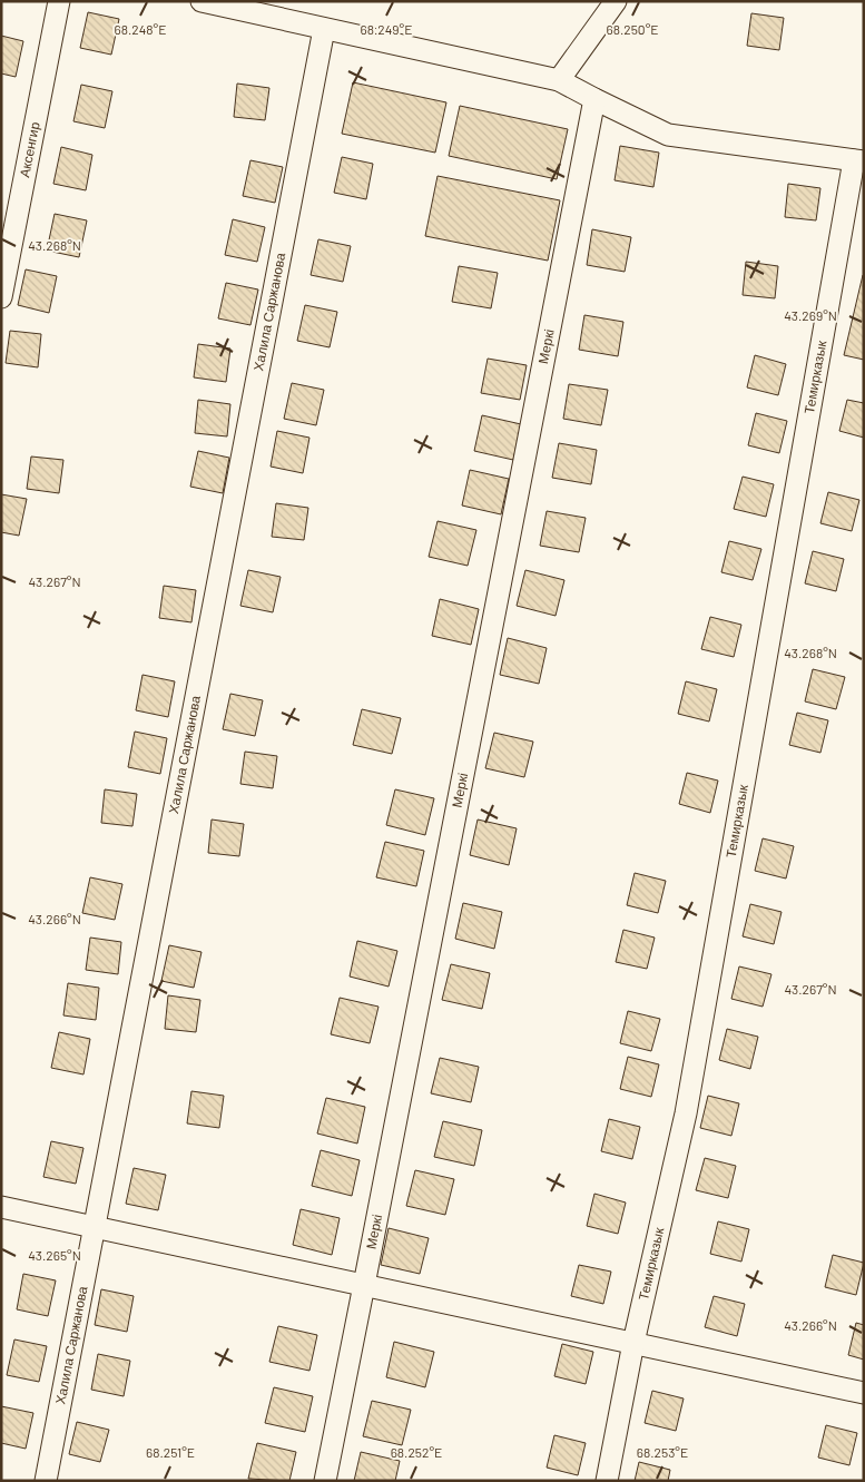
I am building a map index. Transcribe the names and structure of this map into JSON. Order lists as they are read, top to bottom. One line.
{"streets":{"street":["Аксенгир","Халила Саржанова","Меркі","Темирказык"]},"coordinates":["68.248°E","68.249°E","68.250°E","43.268°N","43.269°N","43.267°N","43.266°N","43.265°N","68.251°E","68.252°E","68.253°E"]}
